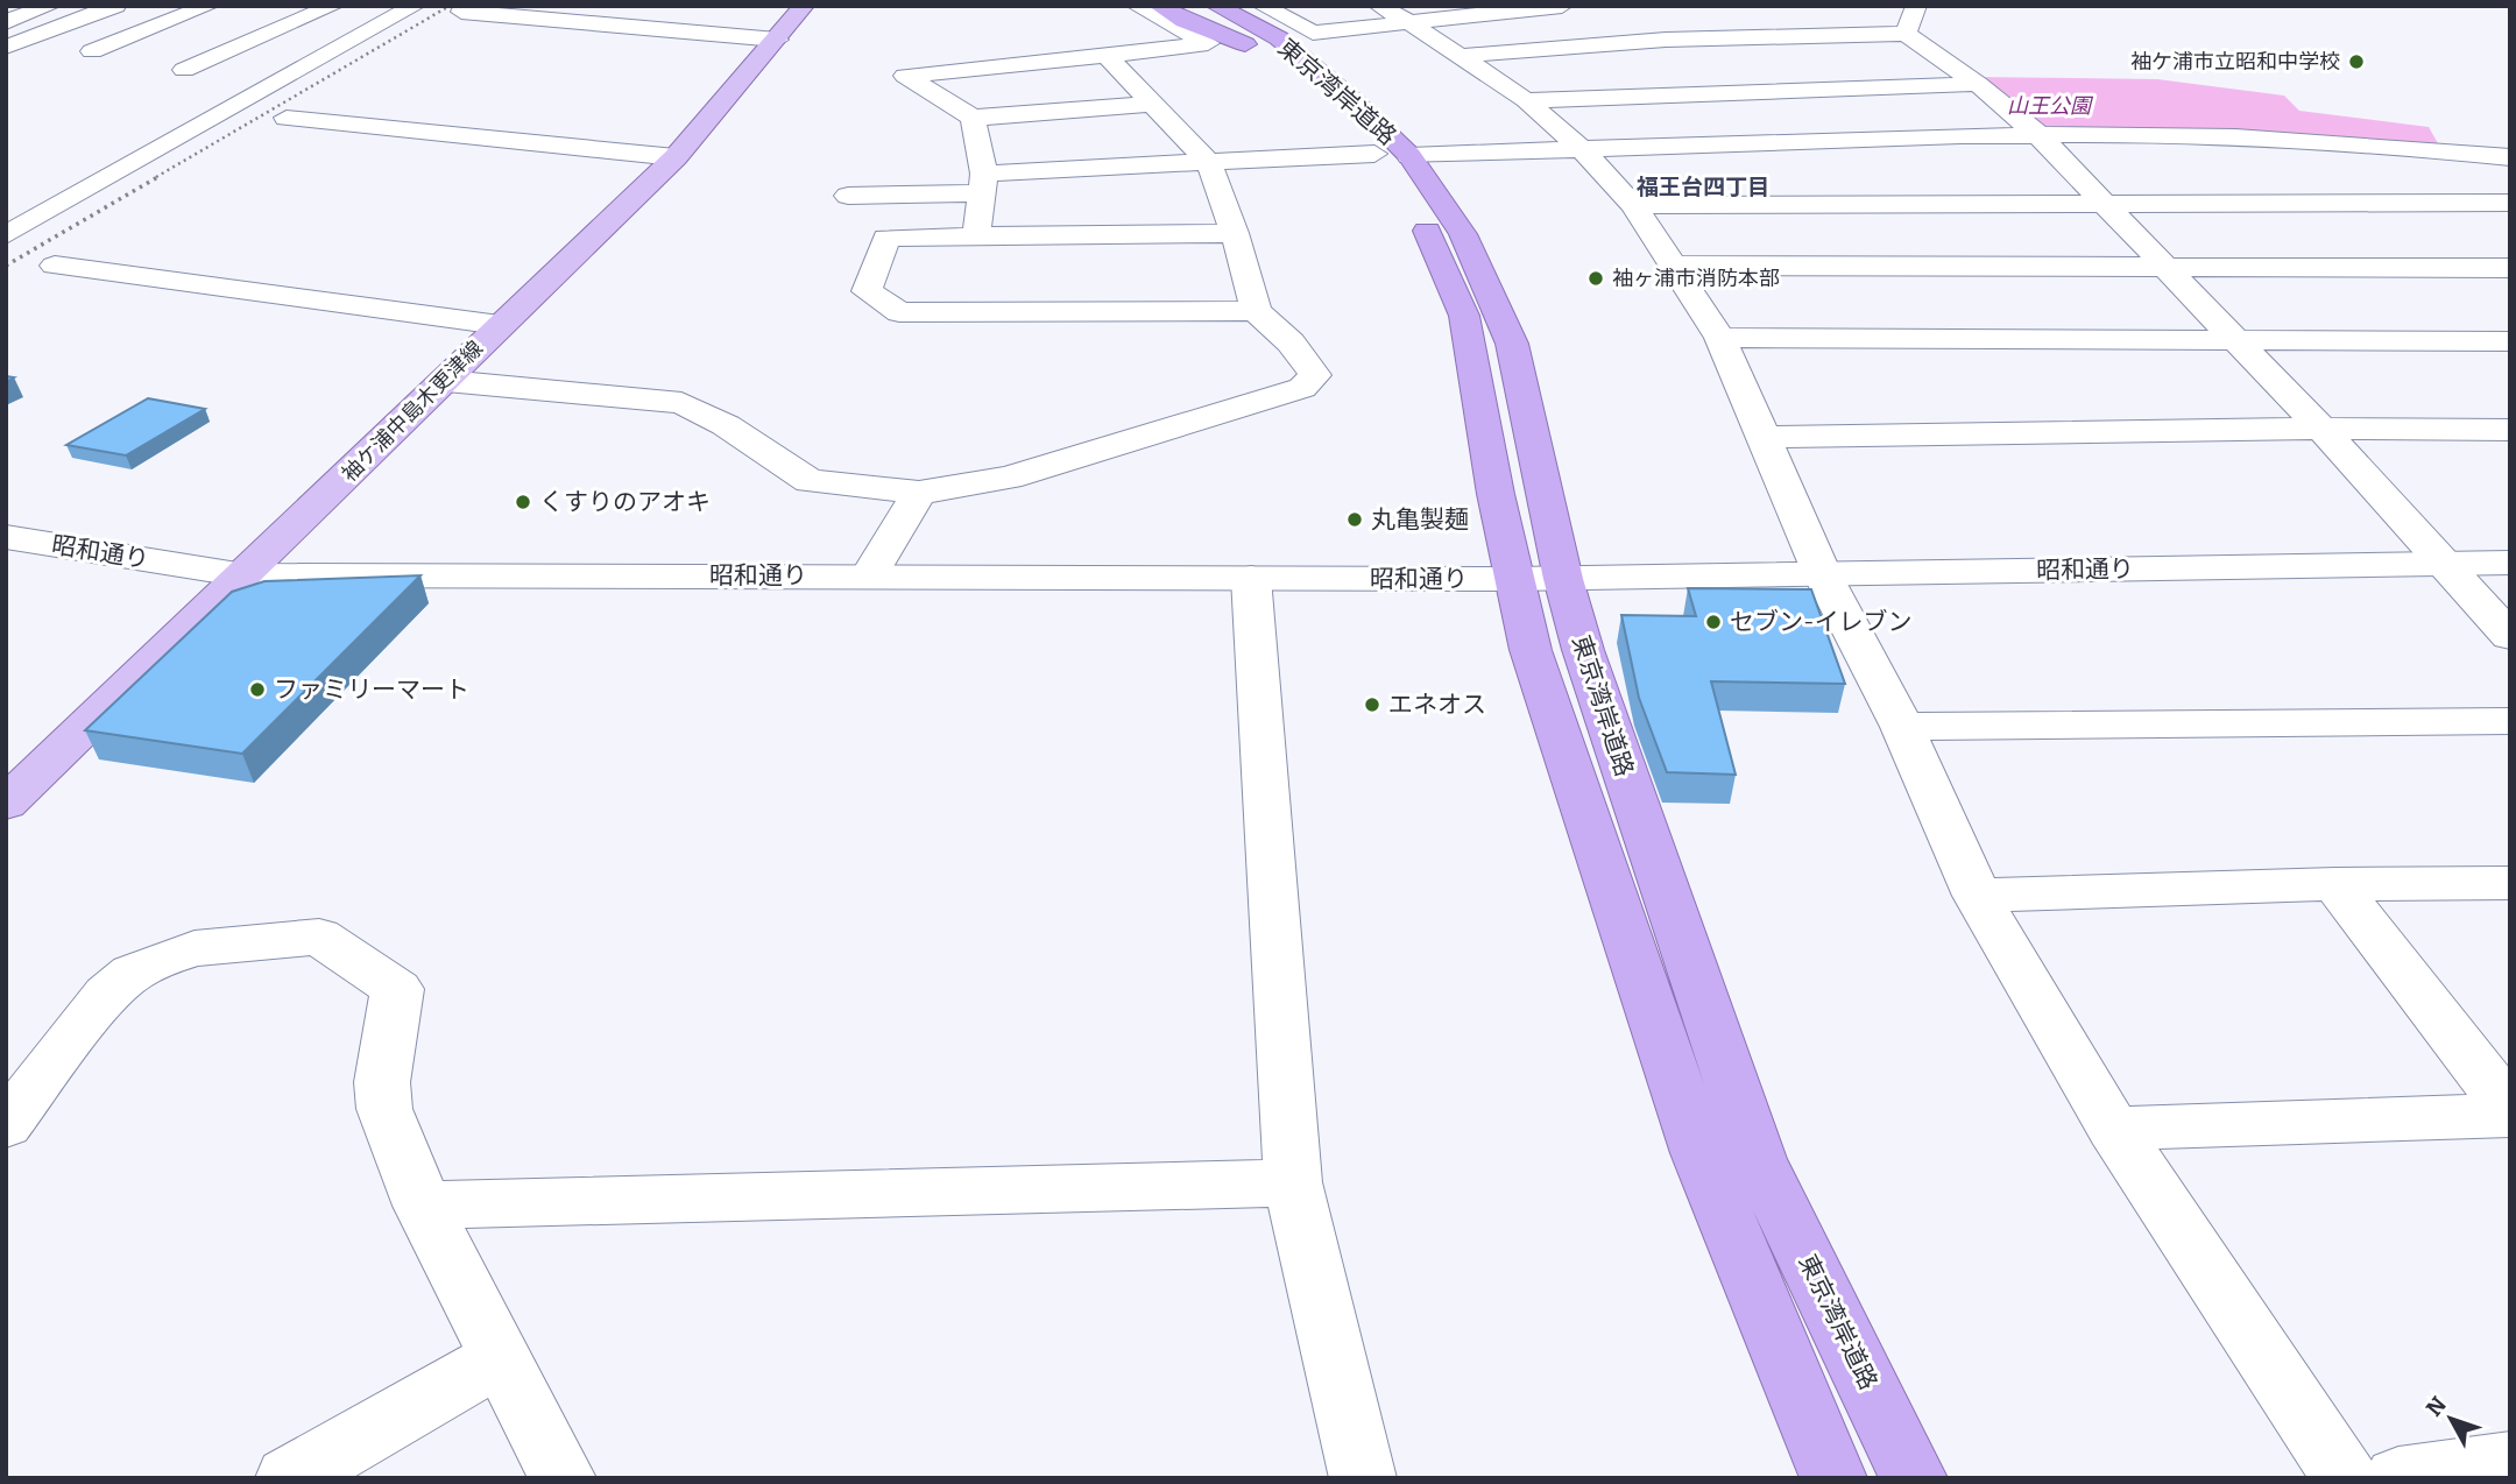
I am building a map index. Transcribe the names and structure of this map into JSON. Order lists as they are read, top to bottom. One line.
{"streets":{"highway":["東京湾岸道路"],"main road":["袖ケ浦中島木更津線"],"street":["昭和通り"]},"crossings":[["東京湾岸道路","昭和通り"],["袖ケ浦中島木更津線","昭和通り"]],"districts":["福王台四丁目"],"parks":["山王公園"],"places":["袖ケ浦市立昭和中学校","袖ヶ浦市消防本部","くすりのアオキ","丸亀製麺","セブン-イレブン","ファミリーマート","エネオス"],"north":"top left"}
